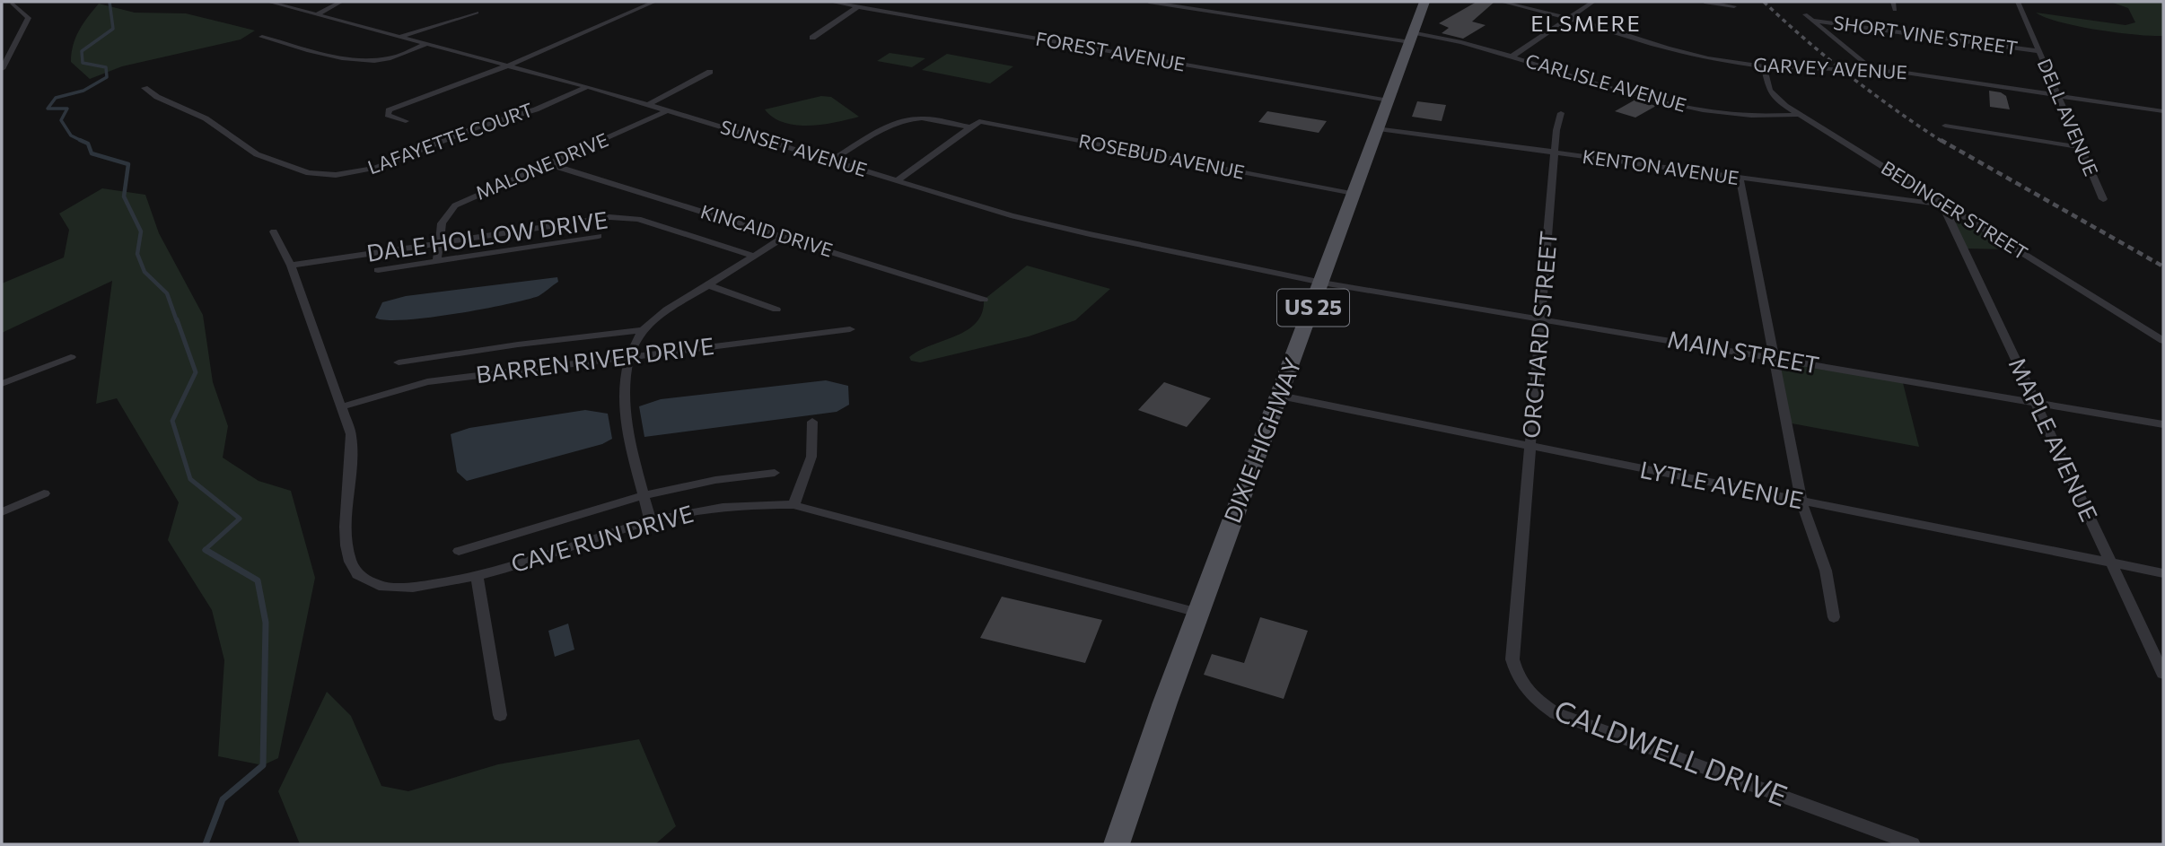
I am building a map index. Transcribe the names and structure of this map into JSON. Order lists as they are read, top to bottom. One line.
{"streets":{"main road":["US 25","DIXIE HIGHWAY"],"street":["SHORT VINE STREET","FOREST AVENUE","GARVEY AVENUE","CARLISLE AVENUE","DELL AVENUE","LAFAYETTE COURT","SUNSET AVENUE","ROSEBUD AVENUE","MALONE DRIVE","KENTON AVENUE","BEDINGER STREET","KINCAID DRIVE","DALE HOLLOW DRIVE","ORCHARD STREET","MAIN STREET","BARREN RIVER DRIVE","MAPLE AVENUE","LYTLE AVENUE","CAVE RUN DRIVE","CALDWELL DRIVE"]},"crossings":[["SHORT VINE STREET","DELL AVENUE"],["FOREST AVENUE","DIXIE HIGHWAY"],["GARVEY AVENUE","DELL AVENUE"],["GARVEY AVENUE","BEDINGER STREET"],["CARLISLE AVENUE","BEDINGER STREET"],["CARLISLE AVENUE","DIXIE HIGHWAY"],["LAFAYETTE COURT","SUNSET AVENUE"],["SUNSET AVENUE","MALONE DRIVE"],["SUNSET AVENUE","MAIN STREET"],["SUNSET AVENUE","DIXIE HIGHWAY"],["ROSEBUD AVENUE","DIXIE HIGHWAY"],["MALONE DRIVE","KINCAID DRIVE"],["MALONE DRIVE","DALE HOLLOW DRIVE"],["KENTON AVENUE","BEDINGER STREET"],["KENTON AVENUE","ORCHARD STREET"],["KENTON AVENUE","MAPLE AVENUE"],["KENTON AVENUE","DIXIE HIGHWAY"],["BEDINGER STREET","MAPLE AVENUE"],["DALE HOLLOW DRIVE","CAVE RUN DRIVE"],["ORCHARD STREET","MAIN STREET"],["ORCHARD STREET","LYTLE AVENUE"],["ORCHARD STREET","CALDWELL DRIVE"],["MAIN STREET","MAPLE AVENUE"],["MAIN STREET","DIXIE HIGHWAY"],["BARREN RIVER DRIVE","CAVE RUN DRIVE"],["MAPLE AVENUE","LYTLE AVENUE"],["DIXIE HIGHWAY","LYTLE AVENUE"],["DIXIE HIGHWAY","CAVE RUN DRIVE"]],"districts":["ELSMERE"]}
